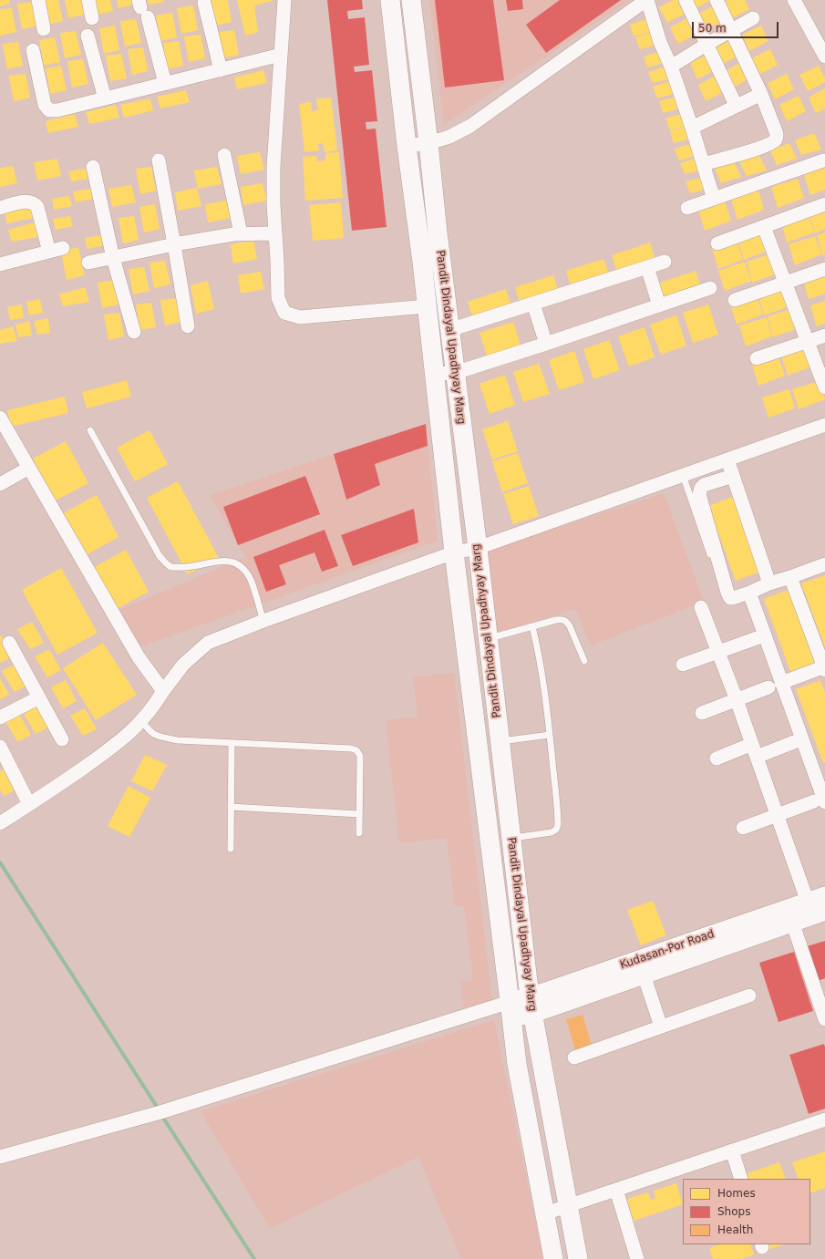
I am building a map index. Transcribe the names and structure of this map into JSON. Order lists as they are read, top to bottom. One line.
{"streets":{"street":["Pandit Dindayal Upadhyay Marg","Kudasan-Por Road"]},"crossings":[["Pandit Dindayal Upadhyay Marg","Kudasan-Por Road"]],"legend":["Homes","Shops","Health"],"scale_bar":"50 m"}
